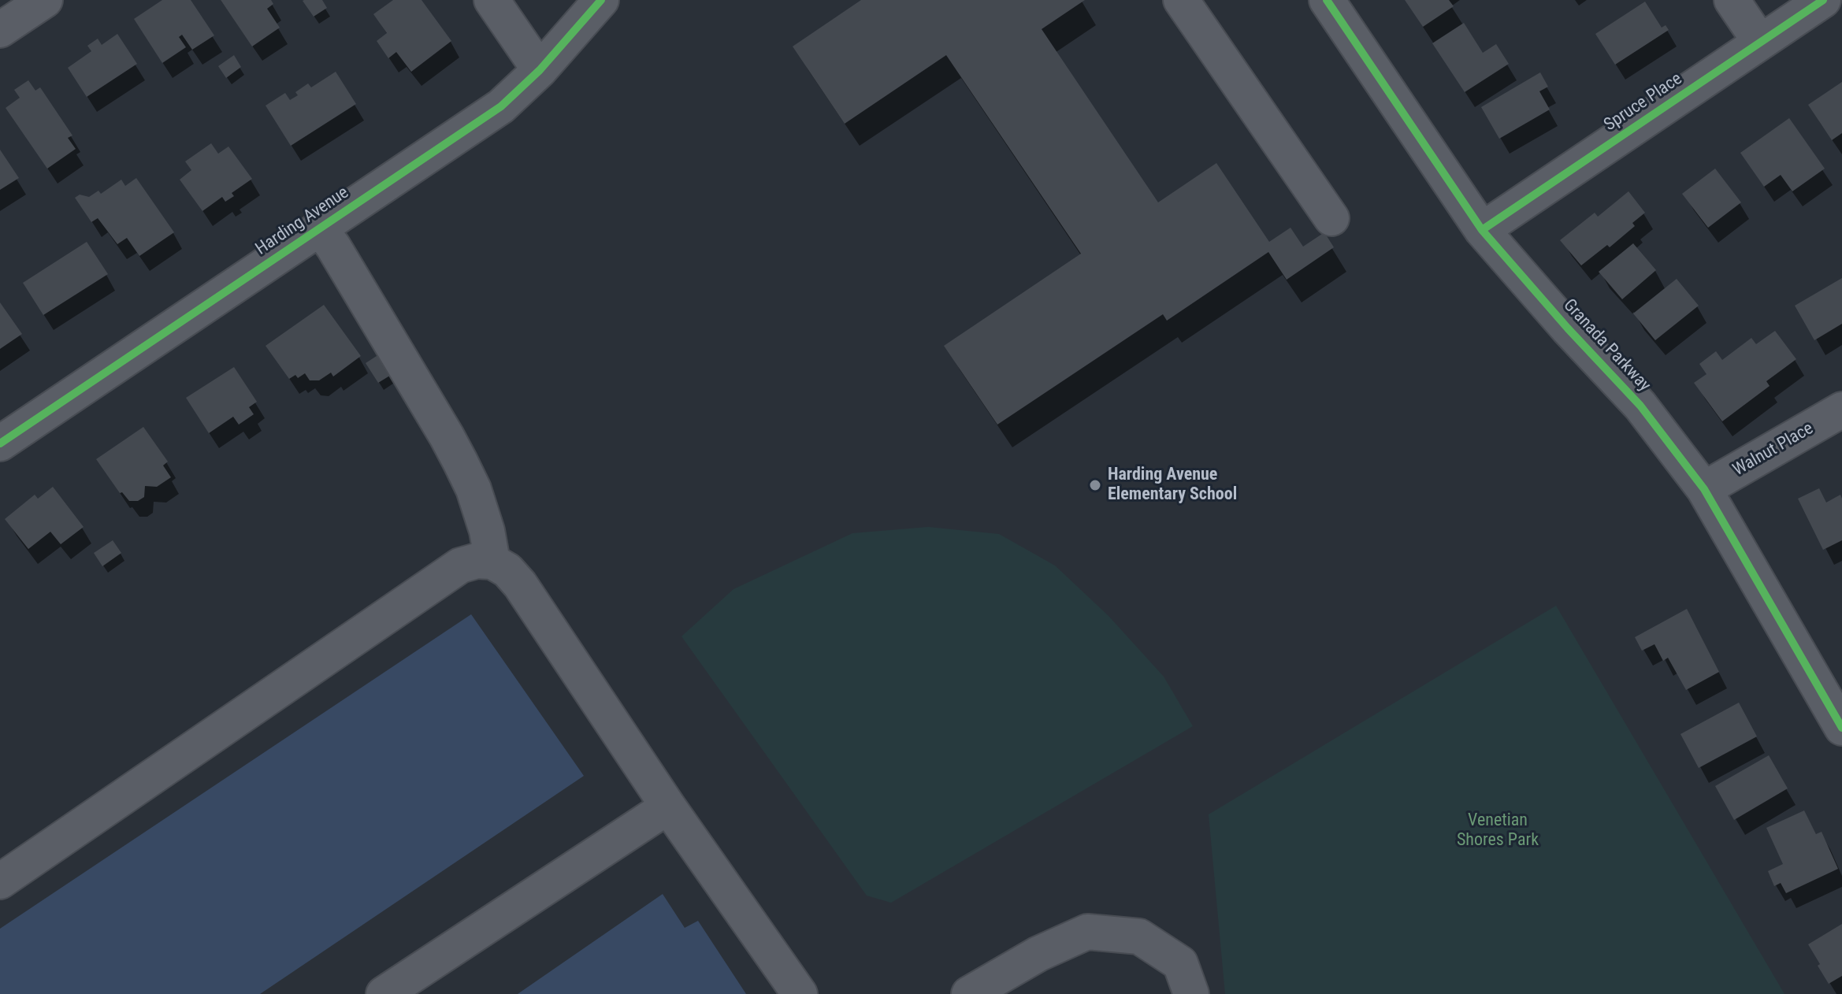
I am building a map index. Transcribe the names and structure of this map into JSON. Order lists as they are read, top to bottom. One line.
{"streets":{"street":["Spruce Place","Harding Avenue","Granada Parkway","Walnut Place"]},"crossings":[["Spruce Place","Granada Parkway"],["Granada Parkway","Walnut Place"]],"parks":["Venetian Shores Park"],"places":["Harding Avenue Elementary School"]}
